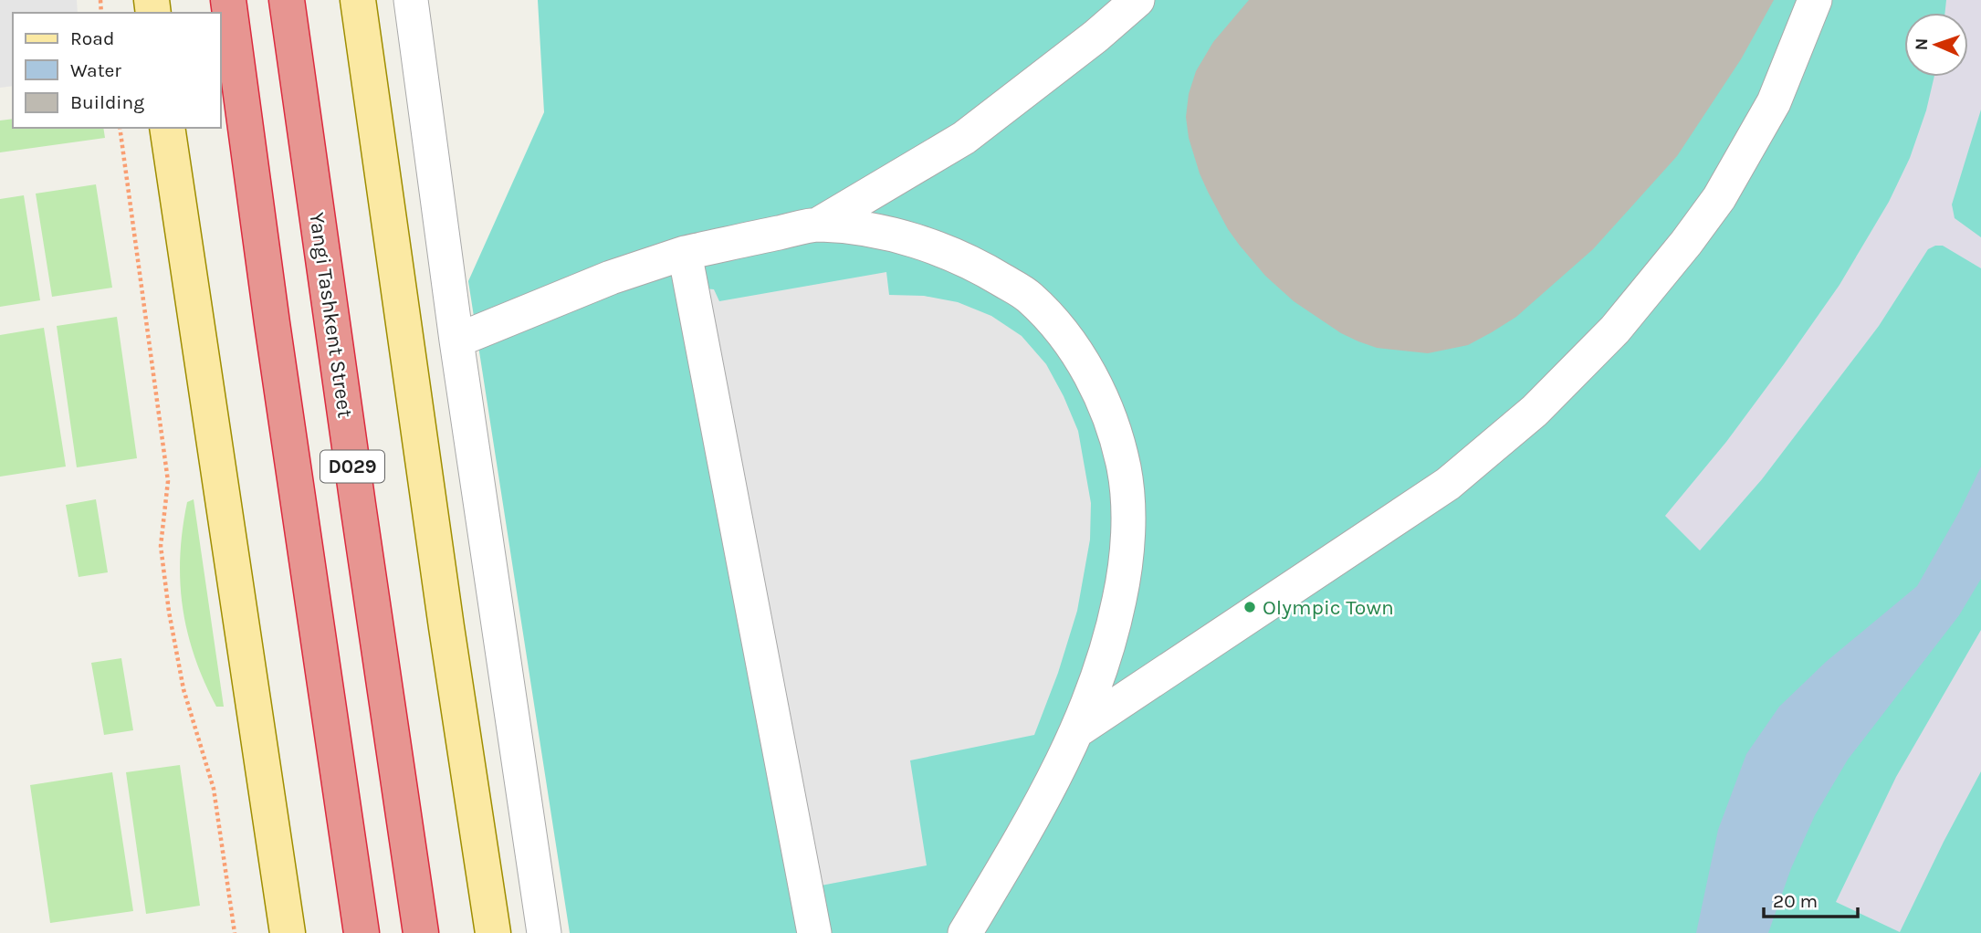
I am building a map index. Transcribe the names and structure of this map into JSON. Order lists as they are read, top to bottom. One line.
{"streets":{"highway":["Yangi Tashkent Street","D029"]},"places":["Olympic Town"],"legend":["Road","Water","Building"],"scale_bar":"20 m","north":"left"}
